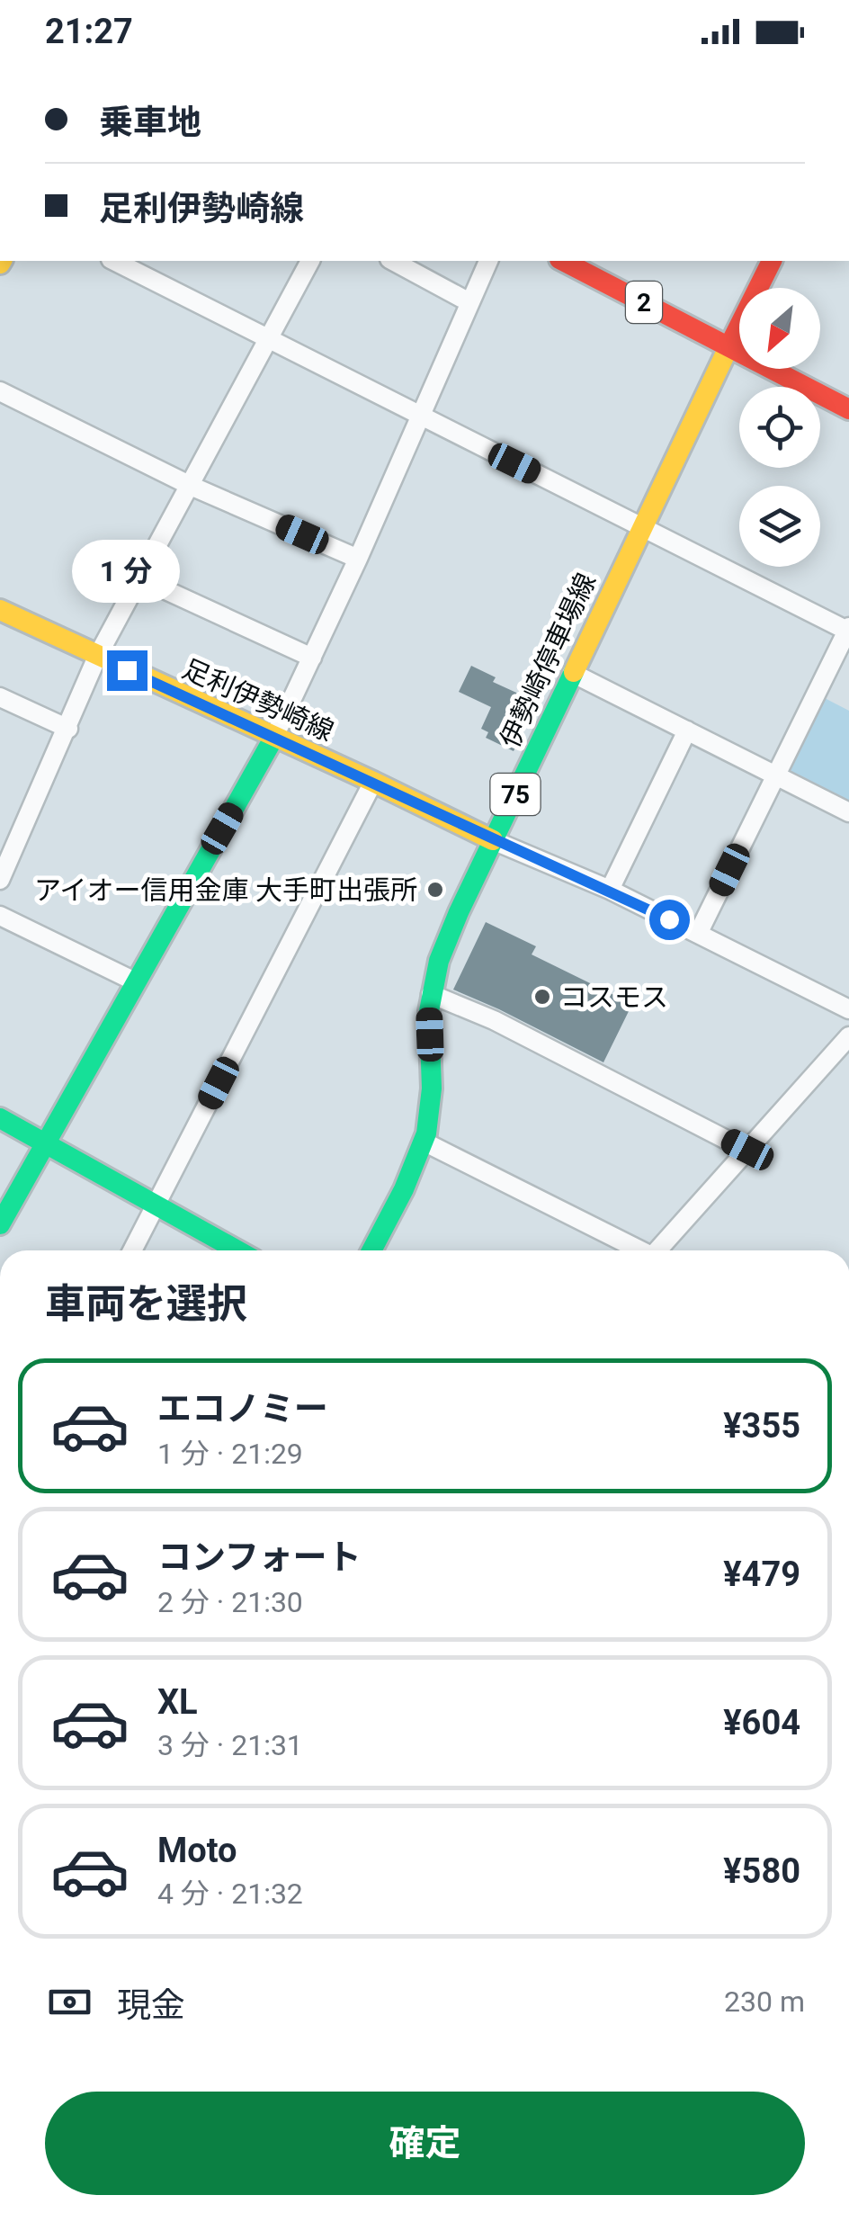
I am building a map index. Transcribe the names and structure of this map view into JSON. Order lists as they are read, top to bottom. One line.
{"streets":{"main road":["2","伊勢崎停車場線","足利伊勢崎線","75"]},"crossings":[["2","伊勢崎停車場線"],["伊勢崎停車場線","足利伊勢崎線"]],"places":["アイオー信用金庫 大手町出張所","コスモス"],"north":"bottom left","page":{"status":"21:27","banner":["乗車地","足利伊勢崎線"],"bubble":"1 分","heading":"車両を選択","list":[{"name":"エコノミー","note":"1 分 · 21:29","value":"¥355"},{"name":"コンフォート","note":"2 分 · 21:30","value":"¥479"},{"name":"XL","note":"3 分 · 21:31","value":"¥604"},{"name":"Moto","note":"4 分 · 21:32","value":"¥580"}],"pay":["現金","230 m"],"buttons":"確定"}}
